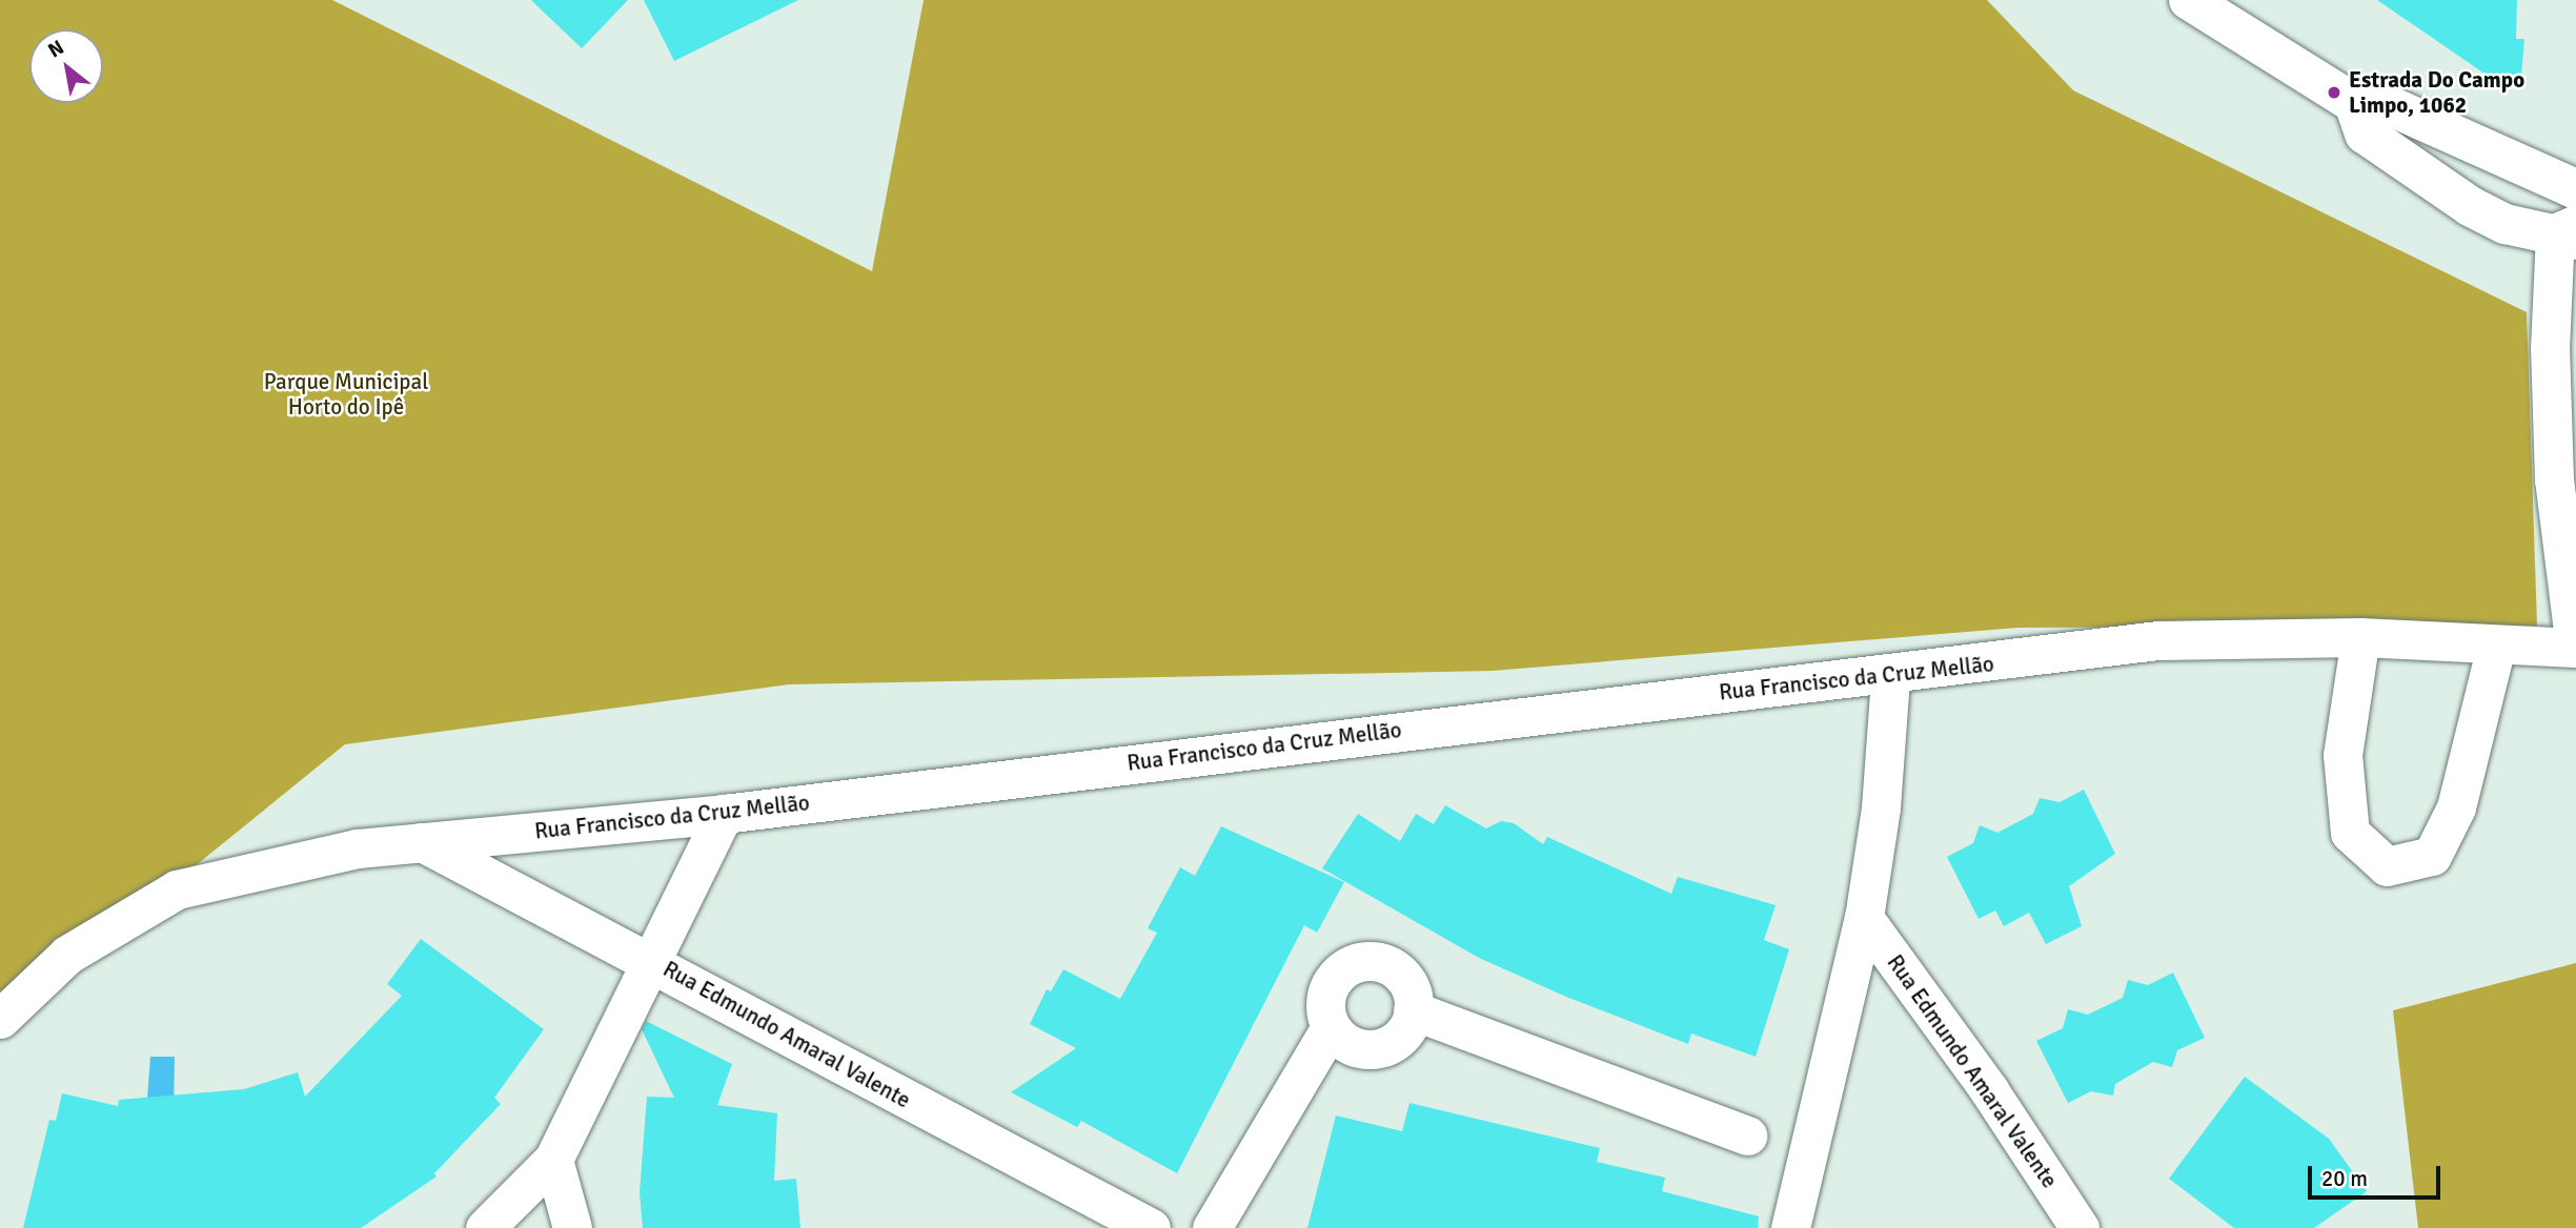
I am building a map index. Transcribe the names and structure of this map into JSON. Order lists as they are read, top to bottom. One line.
{"streets":{"street":["Rua Francisco da Cruz Mellão","Rua Edmundo Amaral Valente"]},"crossings":[["Rua Francisco da Cruz Mellão","Rua Edmundo Amaral Valente"]],"parks":["Parque Municipal Horto do Ipê"],"places":["Estrada Do Campo Limpo, 1062"],"scale_bar":"20 m","north":"top left"}
